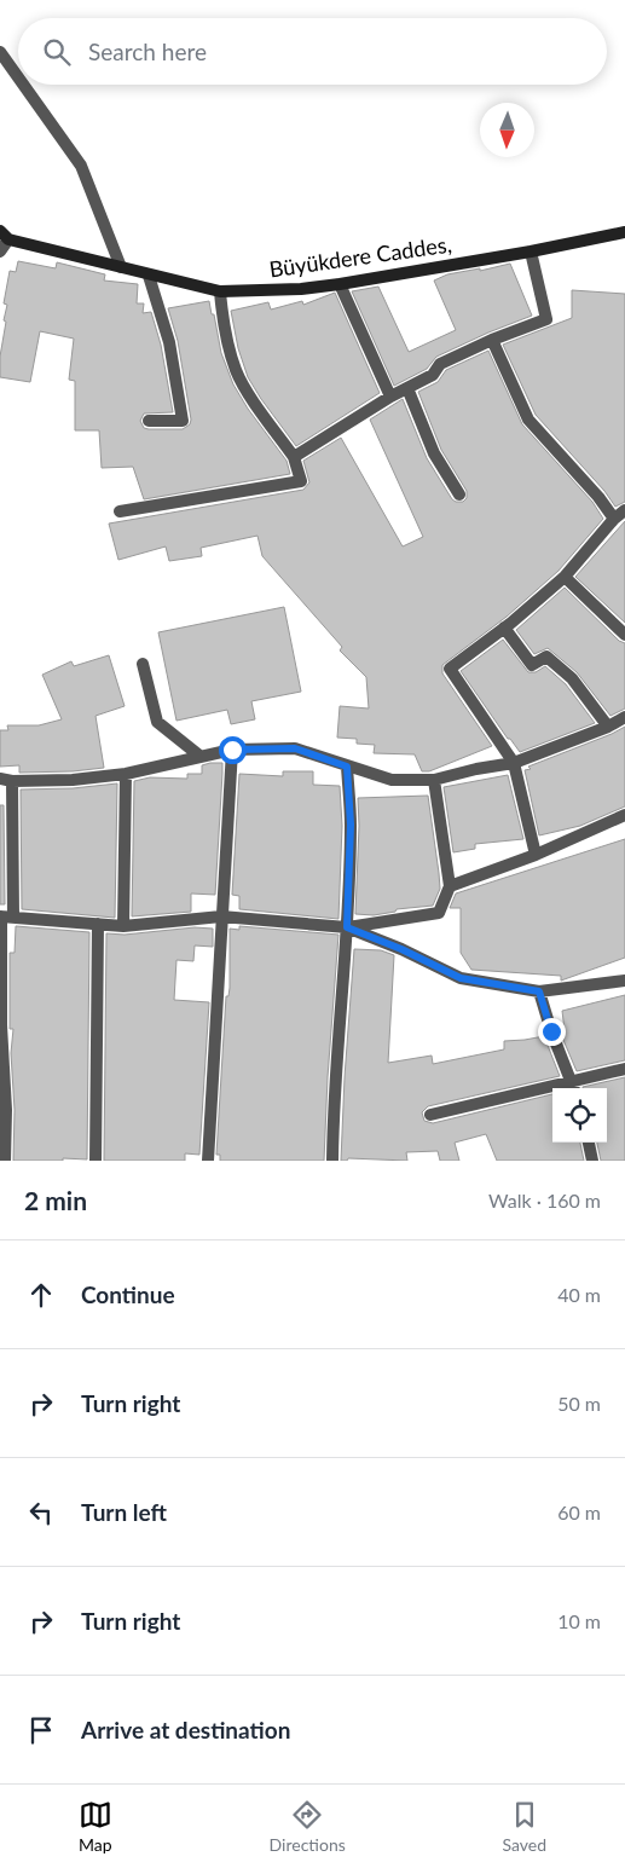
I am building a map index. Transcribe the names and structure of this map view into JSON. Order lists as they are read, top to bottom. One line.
{"streets":{"street":["Büyükdere Caddes,"]},"north":"bottom","page":{"search":"Search here","heading":["2 min","Walk · 160 m"],"list":[["Continue","40 m"],["Turn right","50 m"],["Turn left","60 m"],["Turn right","10 m"],"Arrive at destination"],"nav":["Map","Directions","Saved"]}}
